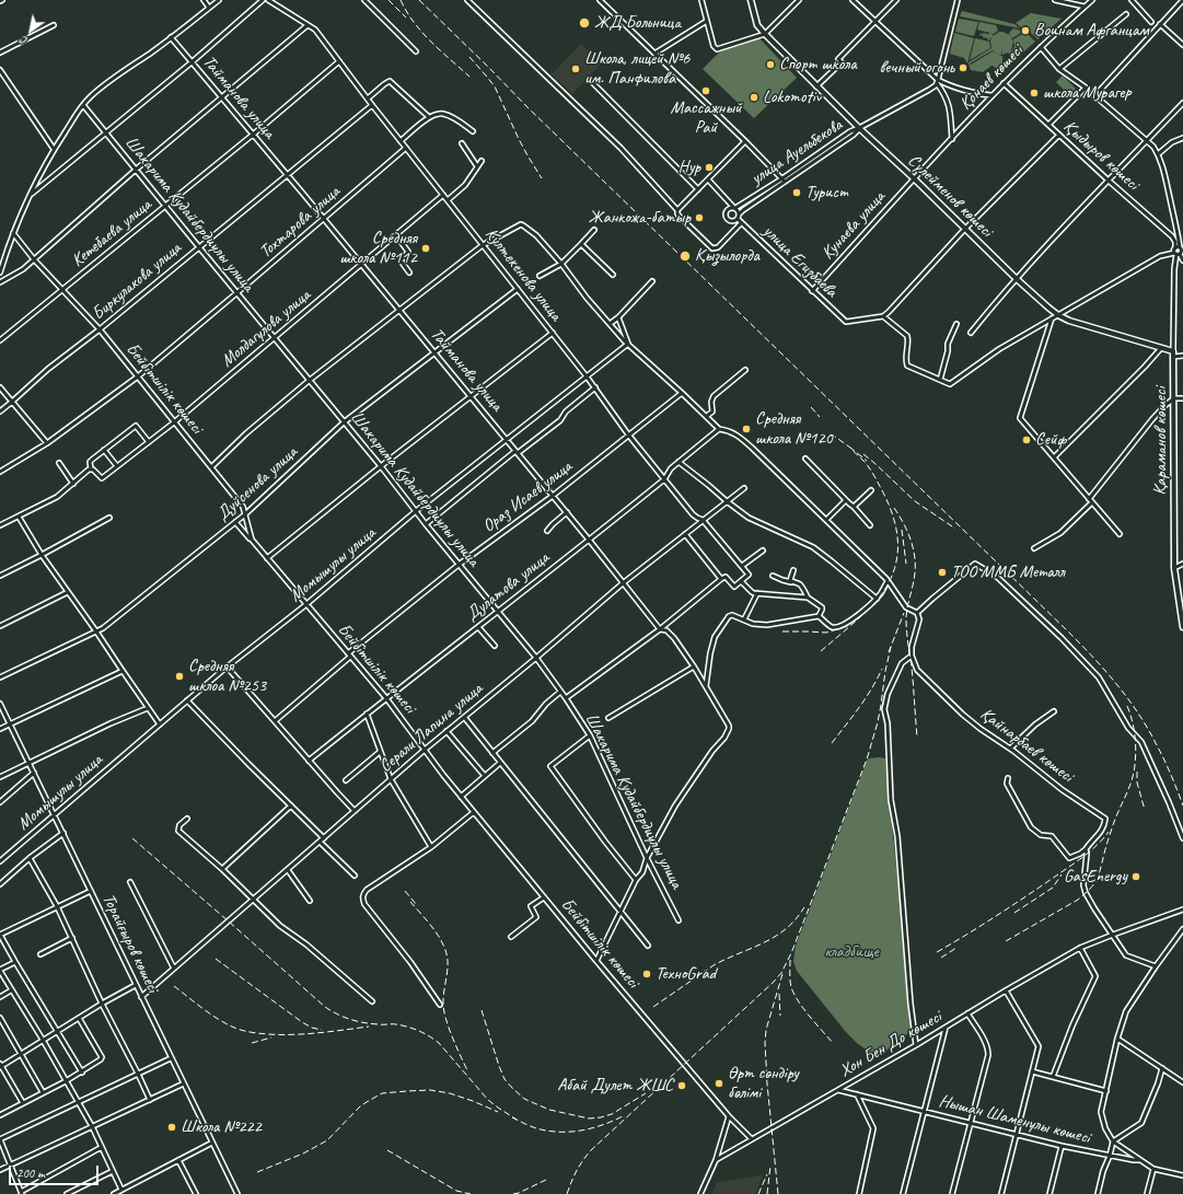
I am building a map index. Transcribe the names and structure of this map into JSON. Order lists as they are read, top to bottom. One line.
{"streets":{"main road":["Сүлейменов көшесі","Қараманов көшесі"],"street":["Қонаев көшесі","Тайманова улица","улица Ауельбекова","Қыдыров көшесі","Шакарима Кудайбердиулы улица","Тохтарова улица","Кунаева улица","Кетебаева улица","улица Егизбаева","Култекенова улица","Биркулакова улица","Молдагулова улица","Бейбітшілік көшесі","Дуйсенова улица","Ораз Исаев улица","Момышулы улица","Дулатова улица","Серали Лапина улица","Қайнарбаев көшесі","Торайғыров көшесі","Хон Бен До көшесі","Нышан Шаменулы көшесі"]},"crossings":[["Қонаев көшесі","Қыдыров көшесі"],["Қонаев көшесі","Сүлейменов көшесі"],["Қонаев көшесі","Кунаева улица"],["Қонаев көшесі","Қараманов көшесі"],["Тайманова улица","Шакарима Кудайбердиулы улица"],["Тайманова улица","Тохтарова улица"],["Тайманова улица","Кетебаева улица"],["Тайманова улица","Биркулакова улица"],["Тайманова улица","Молдагулова улица"],["Тайманова улица","Дуйсенова улица"],["Тайманова улица","Ораз Исаев улица"],["Тайманова улица","Момышулы улица"],["Тайманова улица","Дулатова улица"],["Тайманова улица","Серали Лапина улица"],["улица Ауельбекова","Сүлейменов көшесі"],["улица Ауельбекова","улица Егизбаева"],["Сүлейменов көшесі","Кунаева улица"],["Сүлейменов көшесі","Қараманов көшесі"],["Шакарима Кудайбердиулы улица","Тохтарова улица"],["Шакарима Кудайбердиулы улица","Кетебаева улица"],["Шакарима Кудайбердиулы улица","Биркулакова улица"],["Шакарима Кудайбердиулы улица","Молдагулова улица"],["Шакарима Кудайбердиулы улица","Дуйсенова улица"],["Шакарима Кудайбердиулы улица","Ораз Исаев улица"],["Шакарима Кудайбердиулы улица","Момышулы улица"],["Шакарима Кудайбердиулы улица","Дулатова улица"],["Шакарима Кудайбердиулы улица","Серали Лапина улица"],["Тохтарова улица","Култекенова улица"],["Тохтарова улица","Бейбітшілік көшесі"],["Кунаева улица","улица Егизбаева"],["Кетебаева улица","Култекенова улица"],["Кетебаева улица","Бейбітшілік көшесі"],["Култекенова улица","Биркулакова улица"],["Култекенова улица","Молдагулова улица"],["Култекенова улица","Дуйсенова улица"],["Култекенова улица","Ораз Исаев улица"],["Култекенова улица","Момышулы улица"],["Култекенова улица","Дулатова улица"],["Култекенова улица","Серали Лапина улица"],["Биркулакова улица","Бейбітшілік көшесі"],["Молдагулова улица","Бейбітшілік көшесі"],["Бейбітшілік көшесі","Дуйсенова улица"],["Бейбітшілік көшесі","Ораз Исаев улица"],["Бейбітшілік көшесі","Момышулы улица"],["Бейбітшілік көшесі","Дулатова улица"],["Бейбітшілік көшесі","Серали Лапина улица"],["Бейбітшілік көшесі","Хон Бен До көшесі"],["Момышулы улица","Торайғыров көшесі"],["Серали Лапина улица","Торайғыров көшесі"],["Хон Бен До көшесі","Нышан Шаменулы көшесі"]],"parks":["кладбище"],"places":["ЖД Больница","Воинам Афганцам","Спорт школа","вечный огонь","Школа, лицей №6 им. Панфилова","Массажный Рай","школа Мурагер","Lokomotiv","Нур","Турист","Жанкожа-батыр","Средняя школа №112","Қызылорда","Средняя школа №120","Сейф","ТОО ММБ Металл","Средняя шклоа №253","GasEnergy","ТехноGrad","Өрт сөндіру бөлімі","Абай Дулет ЖШС","Школа №222"],"scale_bar":"200 m","north":"bottom left"}
